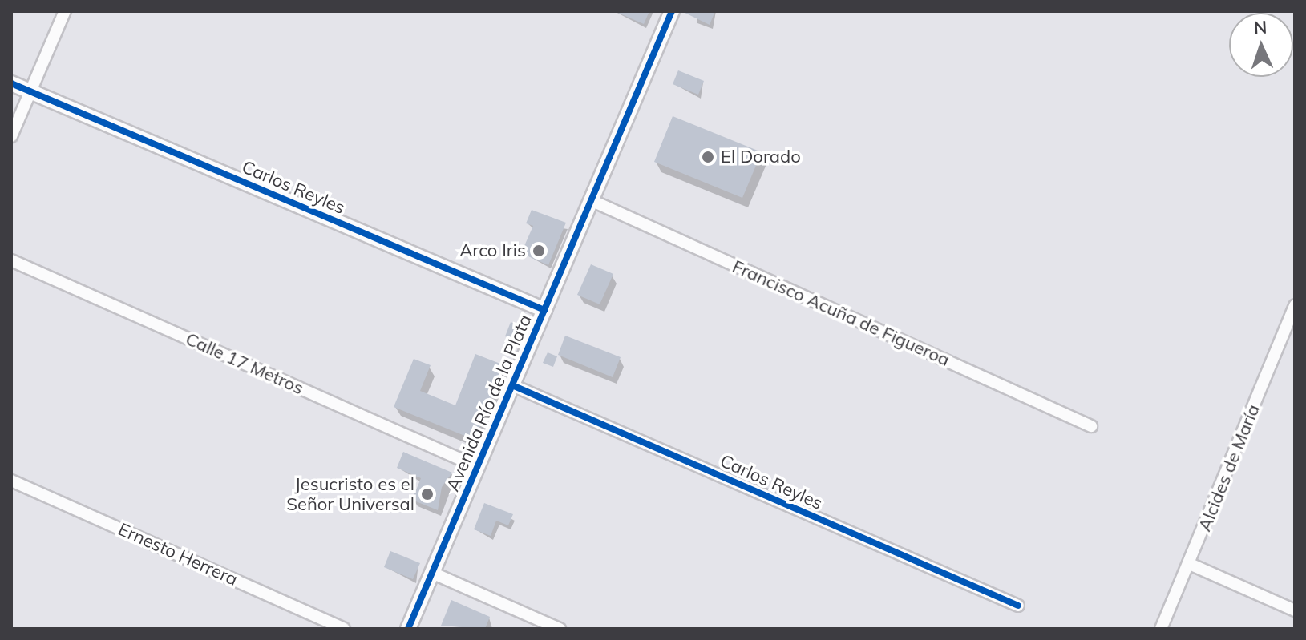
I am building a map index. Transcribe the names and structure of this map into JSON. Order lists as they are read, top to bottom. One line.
{"streets":{"street":["Carlos Reyles","Francisco Acuña de Figueroa","Calle 17 Metros","Avenida Río de la Plata","Alcides de María","Ernesto Herrera"]},"crossings":[["Carlos Reyles","Avenida Río de la Plata"],["Francisco Acuña de Figueroa","Avenida Río de la Plata"],["Calle 17 Metros","Avenida Río de la Plata"]],"places":["El Dorado","Arco Iris","Jesucristo es el Señor Universal"],"north":"top"}
